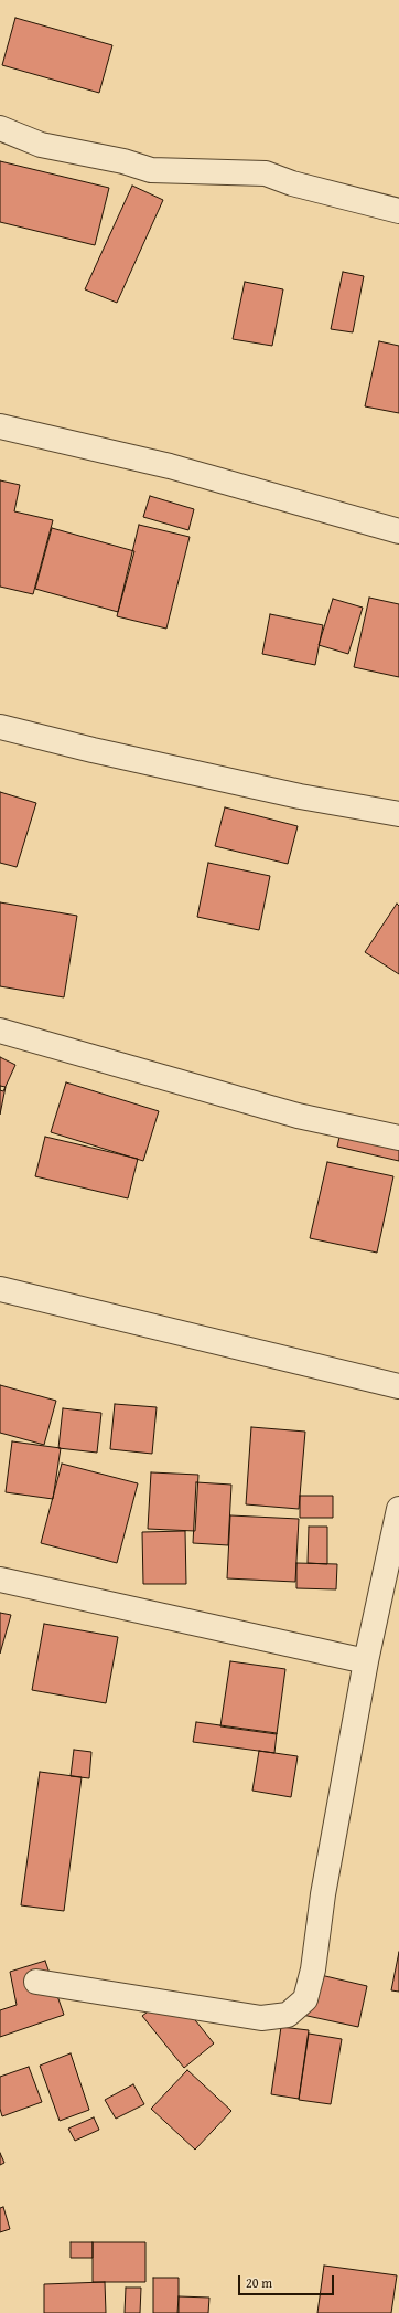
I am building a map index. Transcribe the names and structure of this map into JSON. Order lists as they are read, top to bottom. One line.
{"scale_bar":"20 m"}
